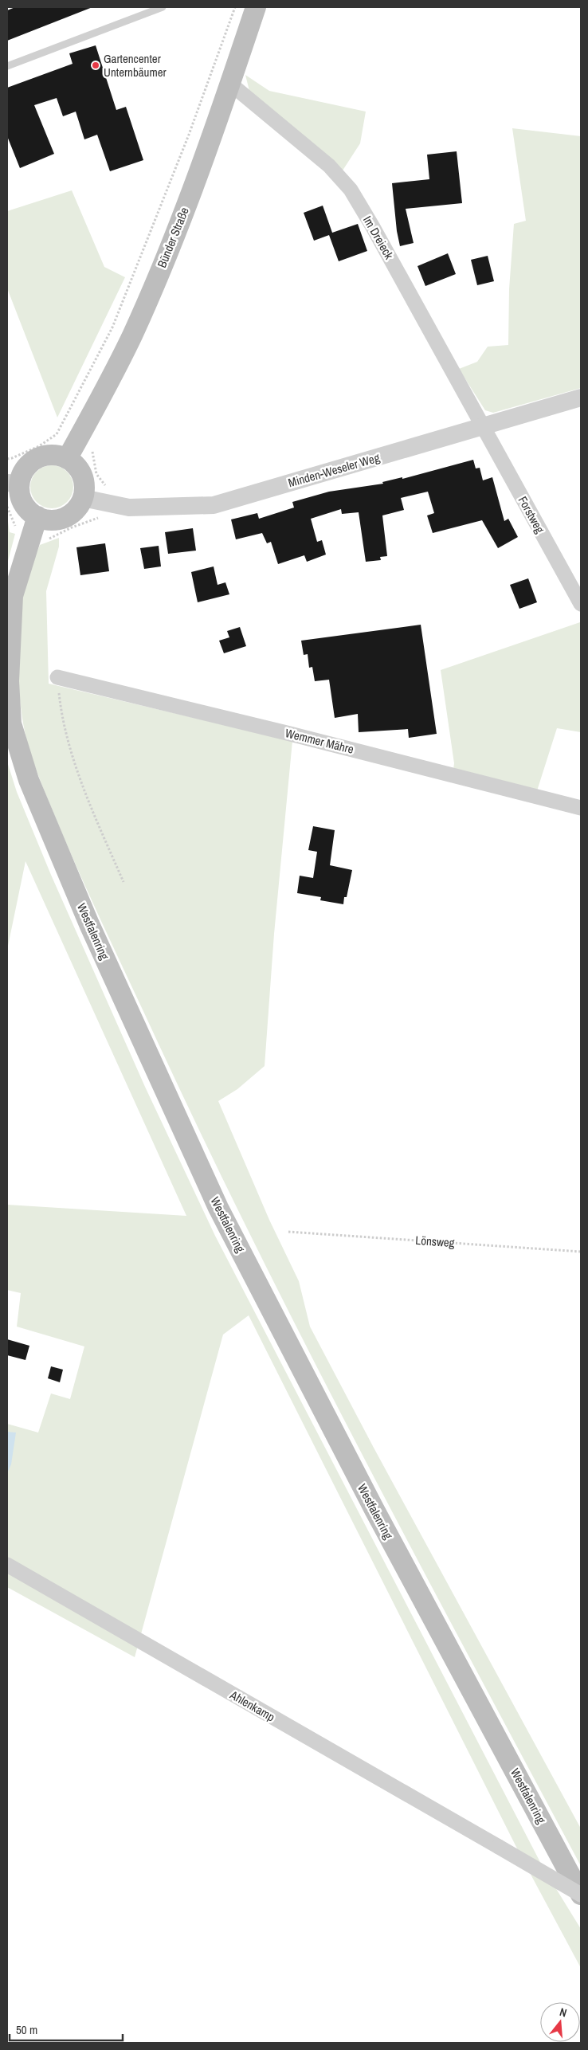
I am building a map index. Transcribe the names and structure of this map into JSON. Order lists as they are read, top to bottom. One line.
{"streets":{"main road":["Bünder Straße","Westfalenring"],"street":["Im Dreieck","Minden-Weseler Weg","Forstweg","Wemmer Mähre","Ahlenkamp"],"path":["Lönsweg"]},"crossings":[["Bünder Straße","Im Dreieck"],["Bünder Straße","Minden-Weseler Weg"],["Bünder Straße","Westfalenring"],["Im Dreieck","Minden-Weseler Weg"],["Im Dreieck","Forstweg"],["Minden-Weseler Weg","Forstweg"],["Minden-Weseler Weg","Westfalenring"],["Westfalenring","Ahlenkamp"]],"places":["Gartencenter Unternbäumer"],"scale_bar":"50 m","north":"top"}
